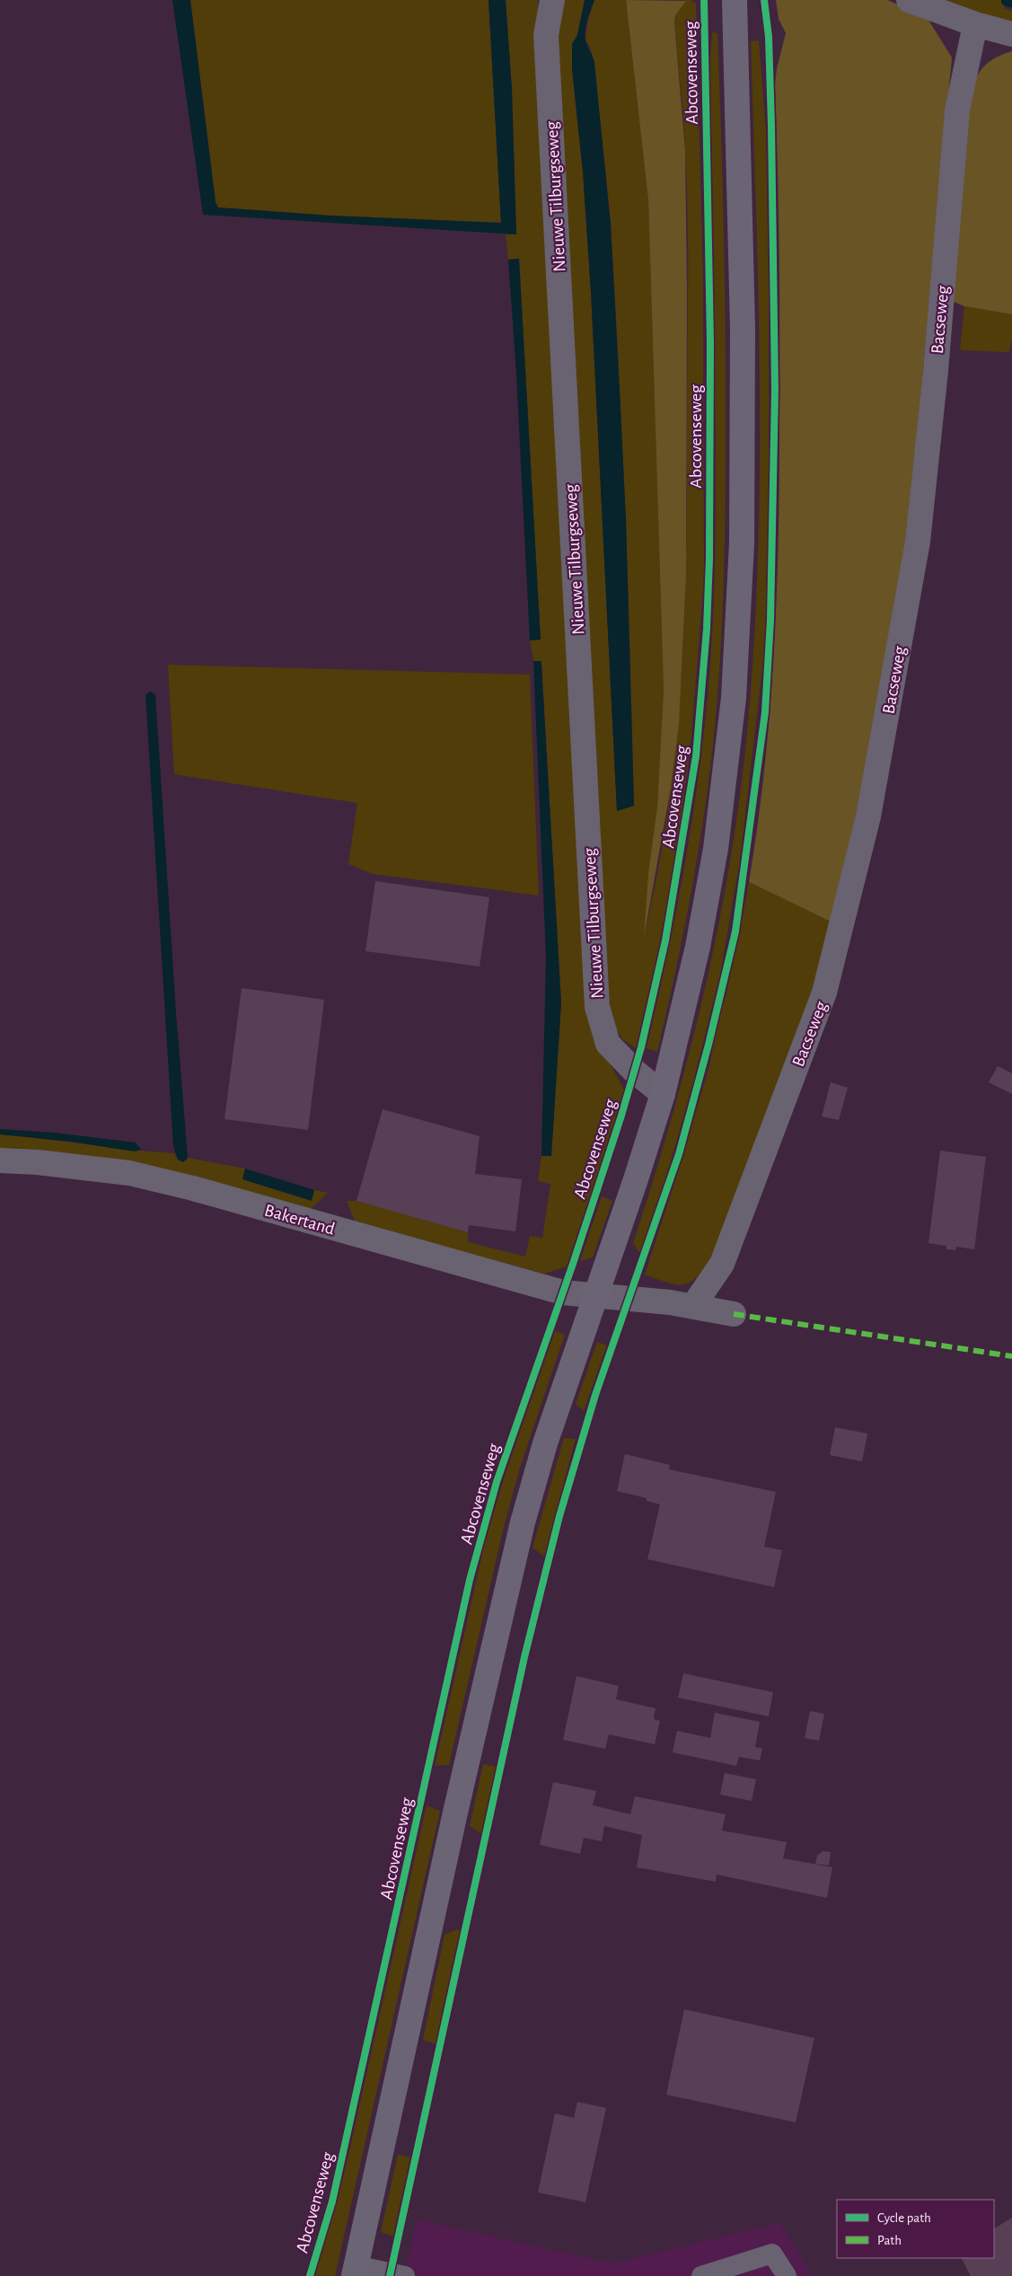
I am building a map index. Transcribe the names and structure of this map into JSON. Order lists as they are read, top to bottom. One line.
{"streets":{"street":["Nieuwe Tilburgseweg","Bacseweg","Bakertand"],"cycle path":["Abcovenseweg"]},"legend":["Cycle path","Path"]}
